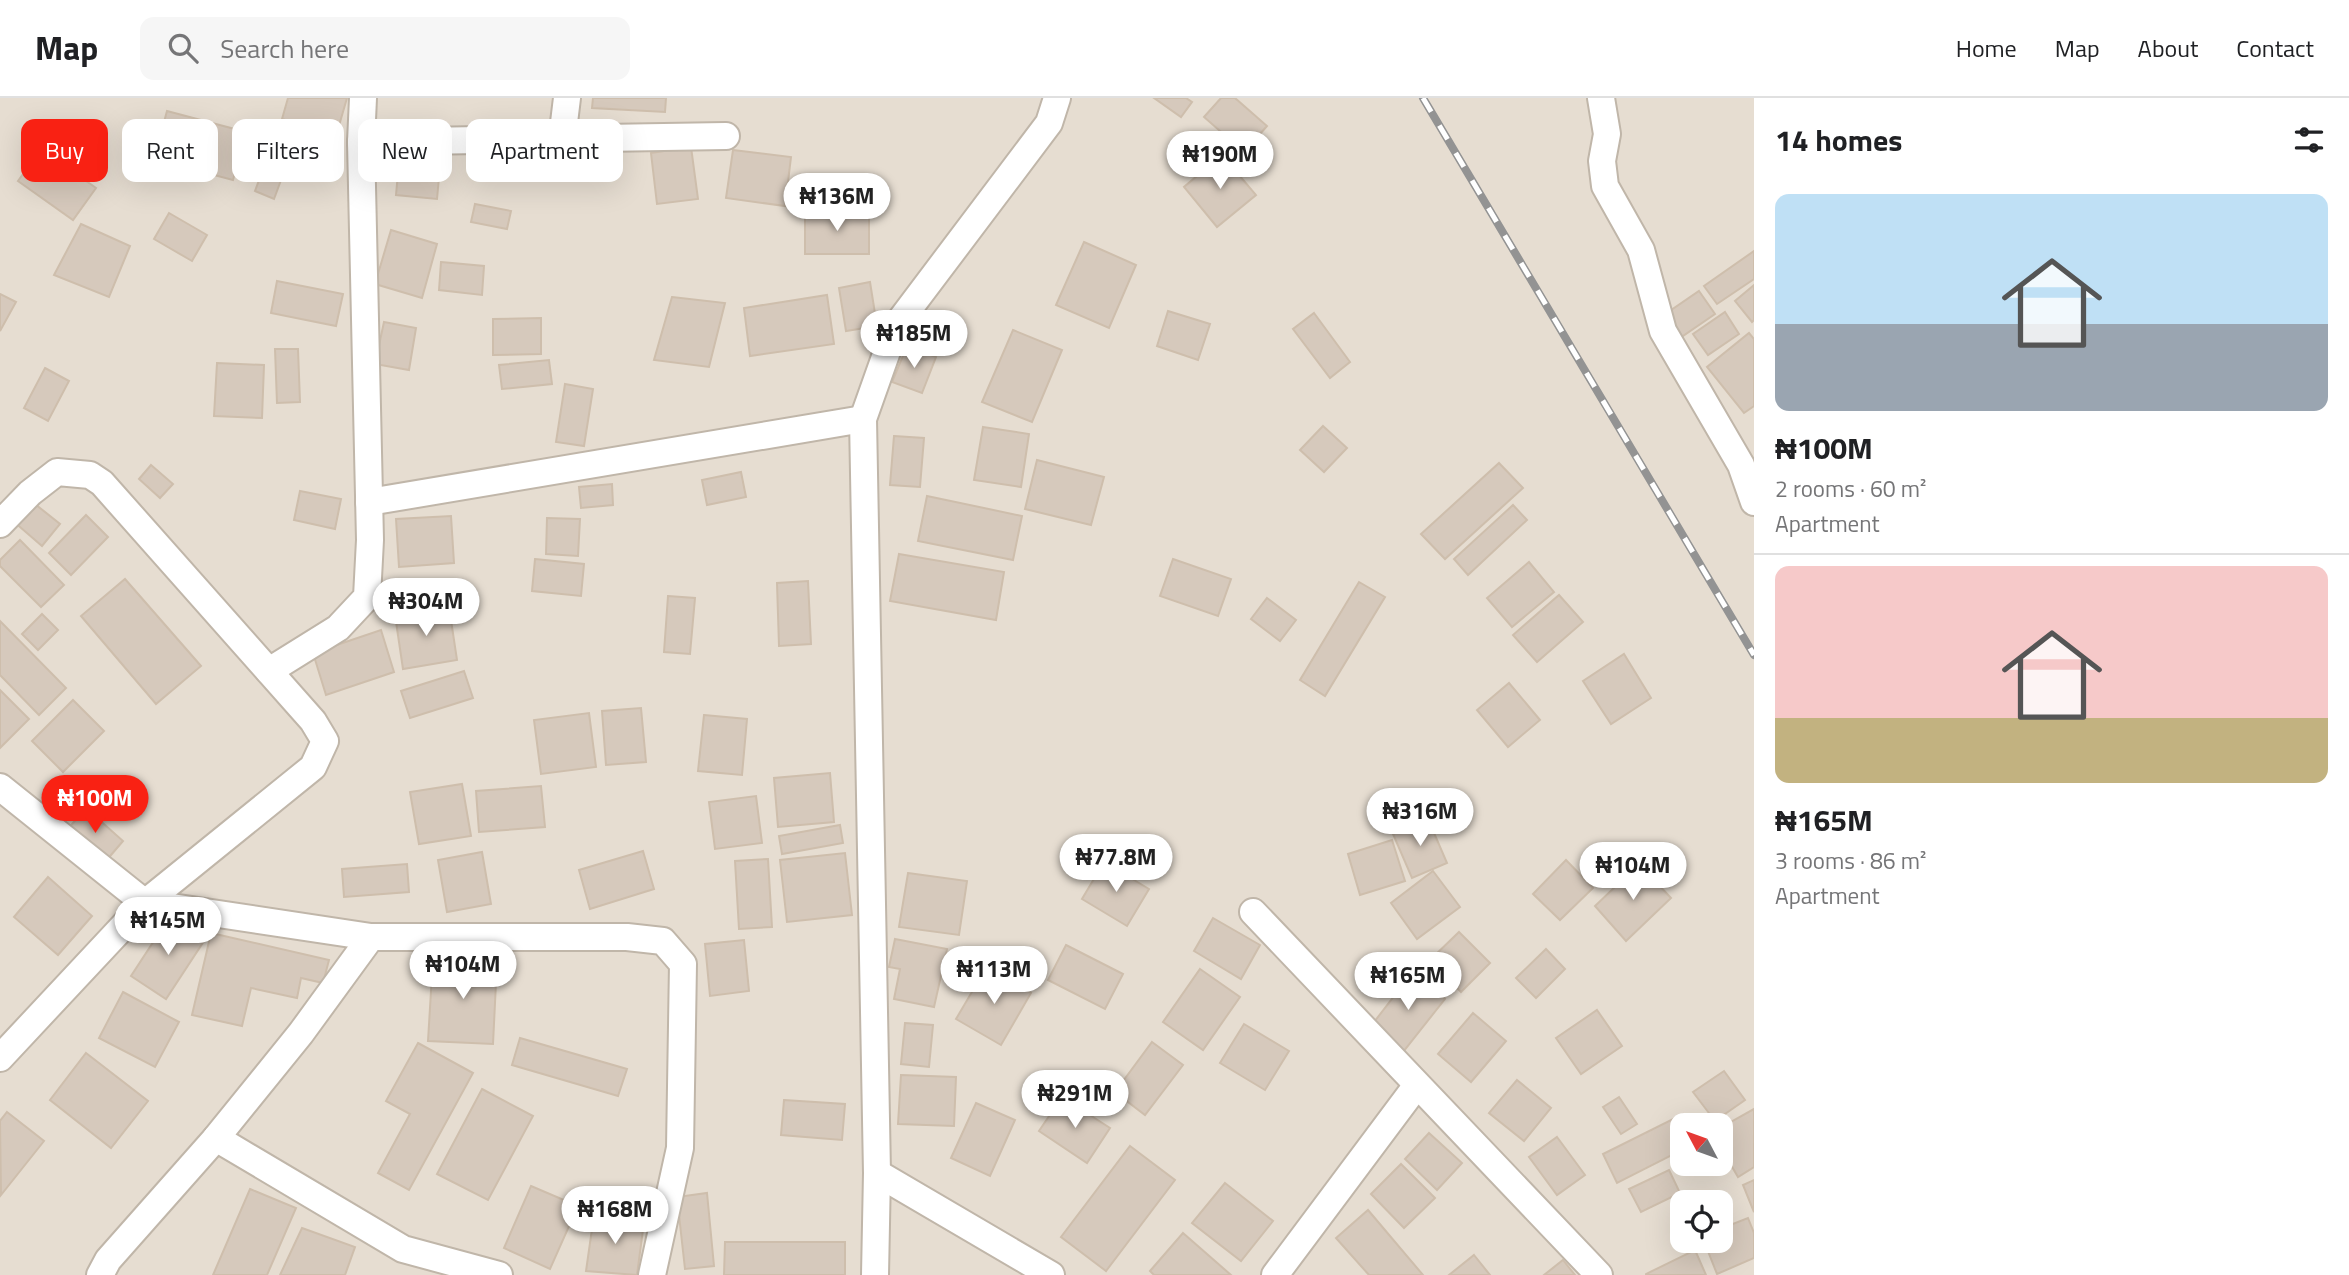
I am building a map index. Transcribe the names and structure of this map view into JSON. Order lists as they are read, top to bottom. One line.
{"north":"top left","page":{"header":"Map","search":"Search here","nav":["Home","Map","About","Contact"],"heading":"14 homes","chip":["Buy","Rent","Filters","New","Apartment"],"price":["₦190M","₦136M","₦185M","₦304M","₦100M","₦316M","₦77.8M","₦104M","₦145M","₦104M","₦113M","₦165M","₦291M","₦168M"],"list":[{"name":"₦100M","note":"2 rooms · 60 m² · Apartment"},{"name":"₦165M","note":"3 rooms · 86 m² · Apartment"}]}}
